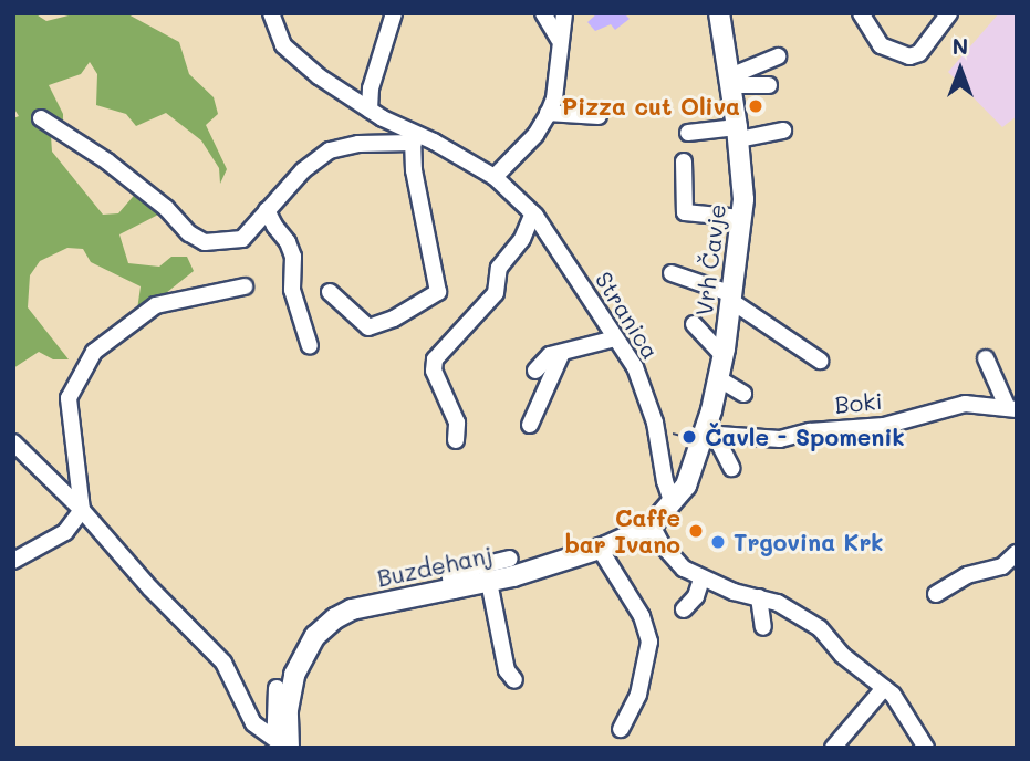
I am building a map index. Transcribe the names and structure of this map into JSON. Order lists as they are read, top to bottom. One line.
{"streets":{"main road":["Vrh Čavje","Buzdehanj"],"street":["Stranica","Boki"]},"crossings":[["Vrh Čavje","Stranica"],["Vrh Čavje","Boki"],["Vrh Čavje","Buzdehanj"],["Stranica","Buzdehanj"]],"places":["Pizza cut Oliva","Čavle - Spomenik","Caffe bar Ivano","Trgovina Krk"],"north":"top"}
